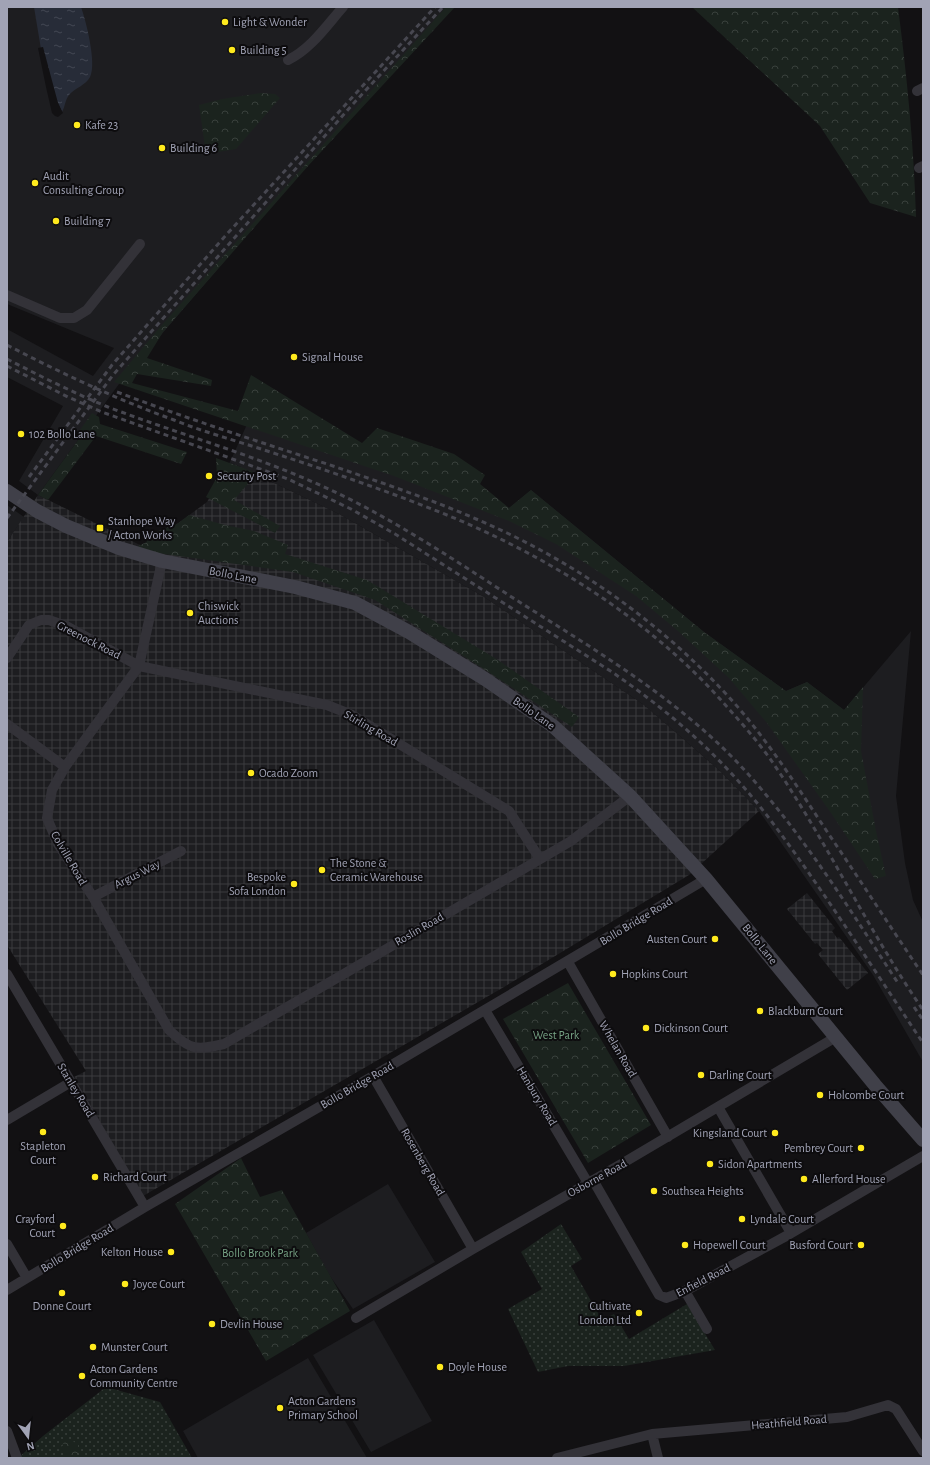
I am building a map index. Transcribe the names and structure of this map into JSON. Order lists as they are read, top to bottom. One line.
{"streets":{"street":["Bollo Lane","Greenock Road","Stirling Road","Colville Road","Argus Way","Bollo Bridge Road","Roslin Road","Whelan Road","Stanley Road","Hanbury Road","Rosenberg Road","Osborne Road","Enfield Road","Heathfield Road"]},"crossings":[["Bollo Lane","Colville Road"],["Bollo Lane","Bollo Bridge Road"],["Bollo Lane","Roslin Road"],["Bollo Lane","Osborne Road"],["Greenock Road","Stirling Road"],["Greenock Road","Colville Road"],["Stirling Road","Colville Road"],["Stirling Road","Roslin Road"],["Colville Road","Argus Way"],["Colville Road","Roslin Road"],["Bollo Bridge Road","Whelan Road"],["Bollo Bridge Road","Stanley Road"],["Bollo Bridge Road","Hanbury Road"],["Bollo Bridge Road","Rosenberg Road"],["Whelan Road","Osborne Road"],["Hanbury Road","Osborne Road"],["Hanbury Road","Enfield Road"],["Rosenberg Road","Osborne Road"],["Osborne Road","Enfield Road"]],"parks":["West Park","Bollo Brook Park"],"places":{"other":["Light & Wonder","Building 5","Kafe 23","Building 6","Audit Consulting Group","Building 7","Signal House","102 Bollo Lane","Security Post","Chiswick Auctions","Ocado Zoom","The Stone & Ceramic Warehouse","Bespoke Sofa London","Austen Court","Hopkins Court","Blackburn Court","Dickinson Court","Darling Court","Holcombe Court","Stapleton Court","Kingsland Court","Pembrey Court","Sidon Apartments","Richard Court","Allerford House","Southsea Heights","Lyndale Court","Crayford Court","Hopewell Court","Busford Court","Kelton House","Joyce Court","Donne Court","Cultivate London Ltd","Devlin House","Munster Court","Doyle House","Acton Gardens Community Centre","Acton Gardens Primary School"],"transit":["Stanhope Way / Acton Works"]},"north":"bottom"}
